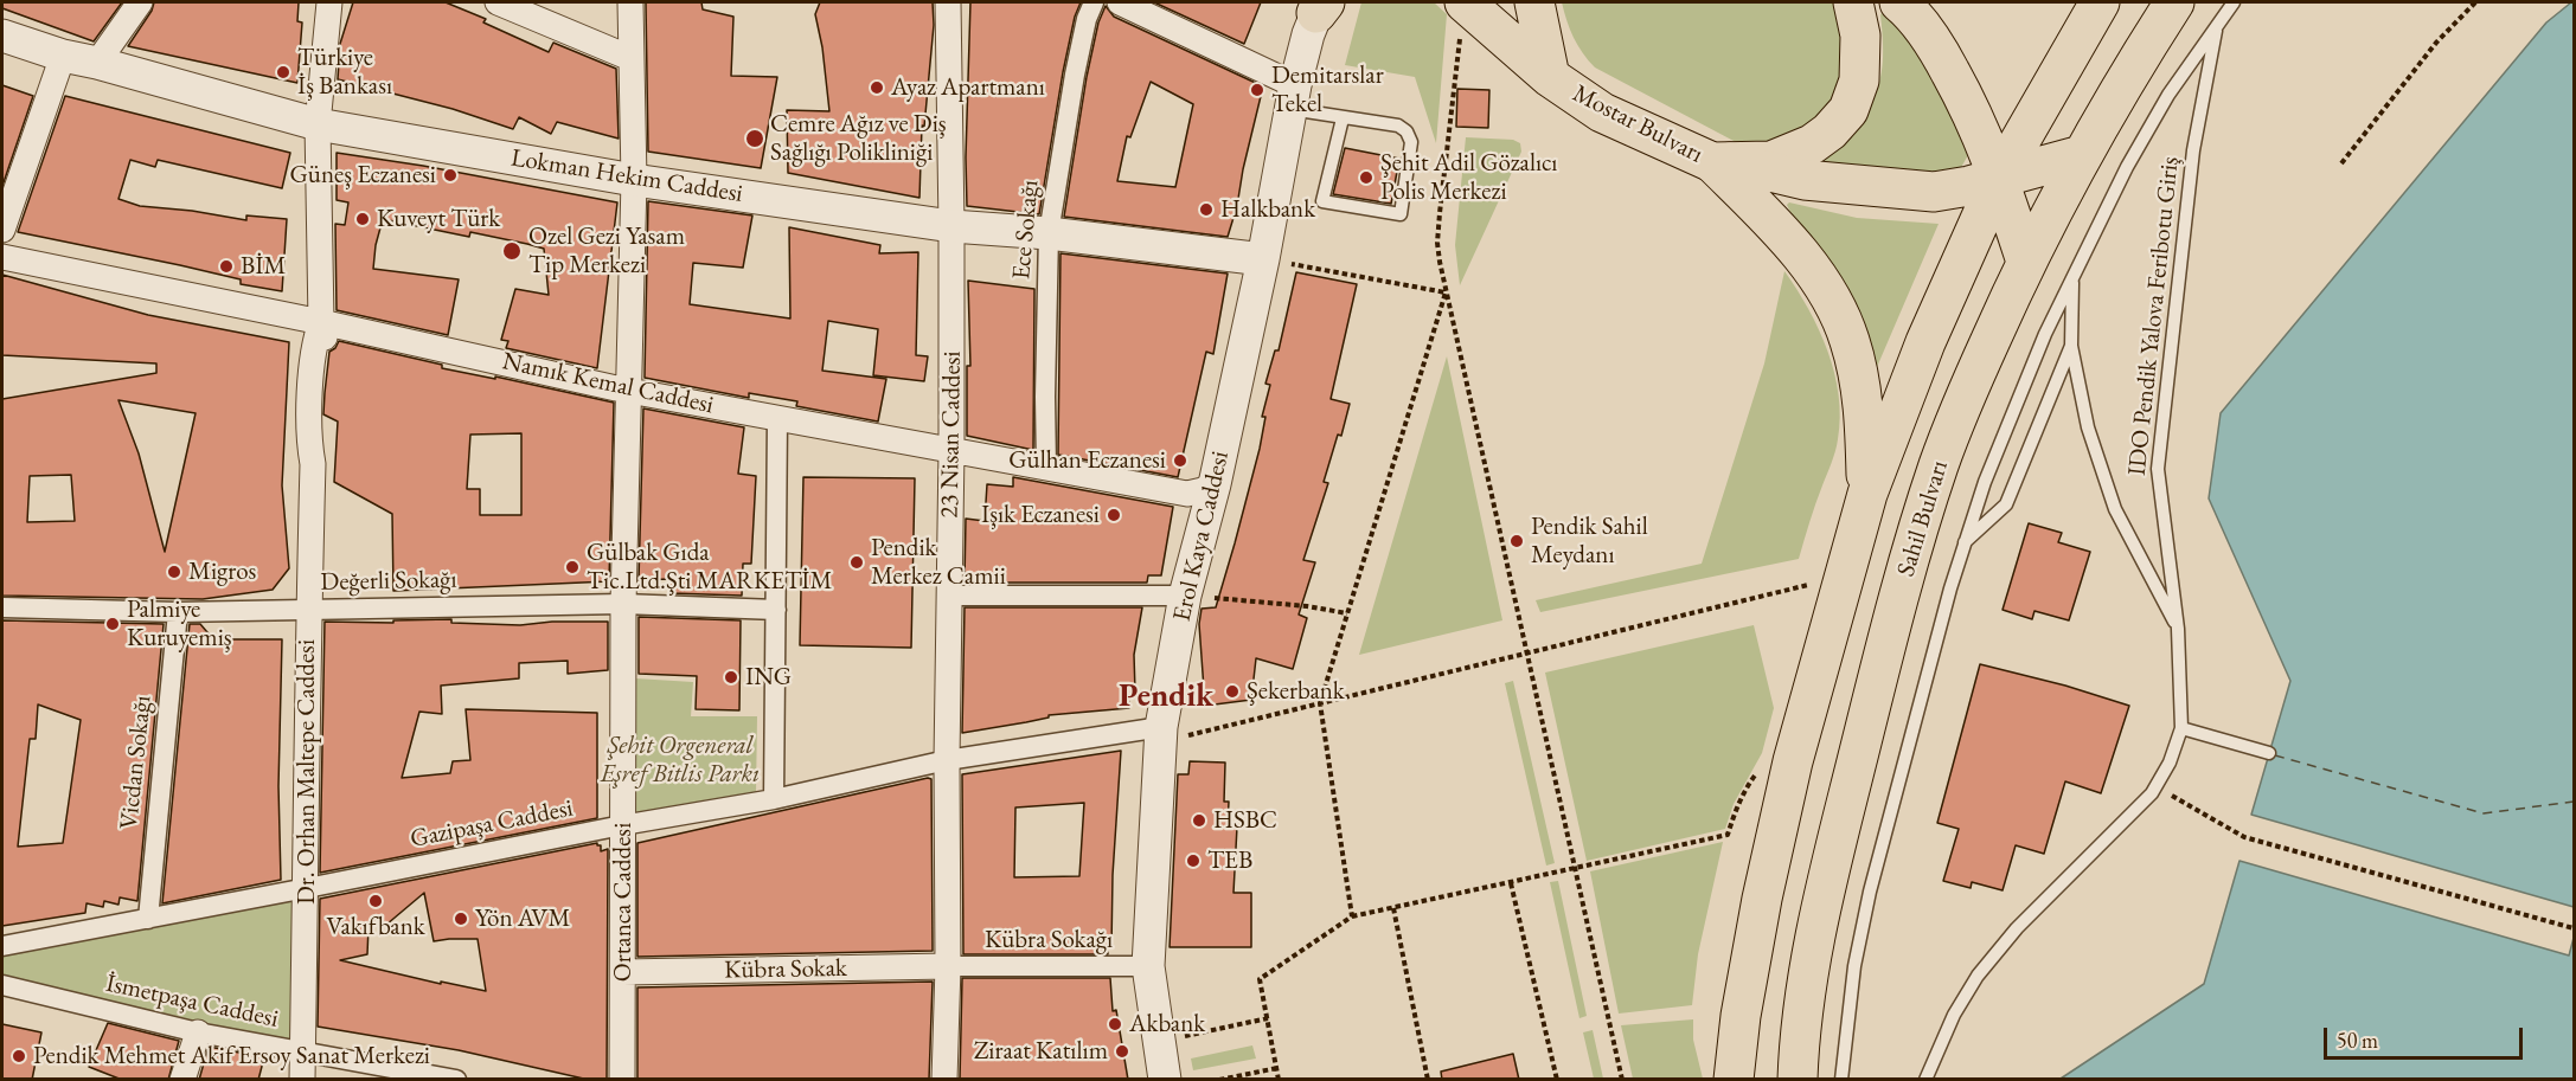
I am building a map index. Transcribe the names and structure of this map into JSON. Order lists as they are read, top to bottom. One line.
{"streets":{"main road":["Mostar Bulvarı","Sahil Bulvarı"],"street":["Lokman Hekim Caddesi","Ece Sokağı","Namık Kemal Caddesi","23 Nisan Caddesi","Erol Kaya Caddesi","Değerli Sokağı","Vicdan Sokağı","Dr. Orhan Maltepe Caddesi","Gazipaşa Caddesi","Ortanca Caddesi","Kübra Sokağı","Kübra Sokak","İsmetpaşa Caddesi"],"lane":["IDO Pendik Yalova Feribotu Giriş"]},"crossings":[["Lokman Hekim Caddesi","Ece Sokağı"],["Lokman Hekim Caddesi","23 Nisan Caddesi"],["Lokman Hekim Caddesi","Erol Kaya Caddesi"],["Lokman Hekim Caddesi","Dr. Orhan Maltepe Caddesi"],["Lokman Hekim Caddesi","Ortanca Caddesi"],["Ece Sokağı","Namık Kemal Caddesi"],["Namık Kemal Caddesi","23 Nisan Caddesi"],["Namık Kemal Caddesi","Erol Kaya Caddesi"],["Namık Kemal Caddesi","Dr. Orhan Maltepe Caddesi"],["Namık Kemal Caddesi","Ortanca Caddesi"],["23 Nisan Caddesi","Gazipaşa Caddesi"],["23 Nisan Caddesi","Kübra Sokağı"],["23 Nisan Caddesi","Kübra Sokak"],["Erol Kaya Caddesi","Gazipaşa Caddesi"],["Erol Kaya Caddesi","Kübra Sokağı"],["Değerli Sokağı","Vicdan Sokağı"],["Değerli Sokağı","Dr. Orhan Maltepe Caddesi"],["Değerli Sokağı","Ortanca Caddesi"],["Vicdan Sokağı","Gazipaşa Caddesi"],["Dr. Orhan Maltepe Caddesi","Gazipaşa Caddesi"],["Dr. Orhan Maltepe Caddesi","İsmetpaşa Caddesi"],["Gazipaşa Caddesi","Ortanca Caddesi"],["Ortanca Caddesi","Kübra Sokak"],["Kübra Sokağı","Kübra Sokak"]],"districts":["Pendik"],"parks":["Şehit Orgeneral Eşref Bitlis Parkı"],"places":["Türkiye İş Bankası","Ayaz Apartmanı","Demitarslar Tekel","Cemre Ağız ve Diş Sağlığı Polikliniği","Güneş Eczanesi","Şehit Adil Gözalıcı Polis Merkezi","Halkbank","Kuveyt Türk","Ozel Gezi Yasam Tip Merkezi","BİM","Gülhan Eczanesi","Işık Eczanesi","Pendik Sahil Meydanı","Pendik Merkez Camii","Gülbak Gıda Tic.Ltd.Şti MARKETİM","Migros","Palmiye Kuruyemiş","ING","Şekerbank","HSBC","TEB","Vakıfbank","Yön AVM","Akbank","Ziraat Katılım","Pendik Mehmet Akif Ersoy Sanat Merkezi"],"scale_bar":"50 m"}
